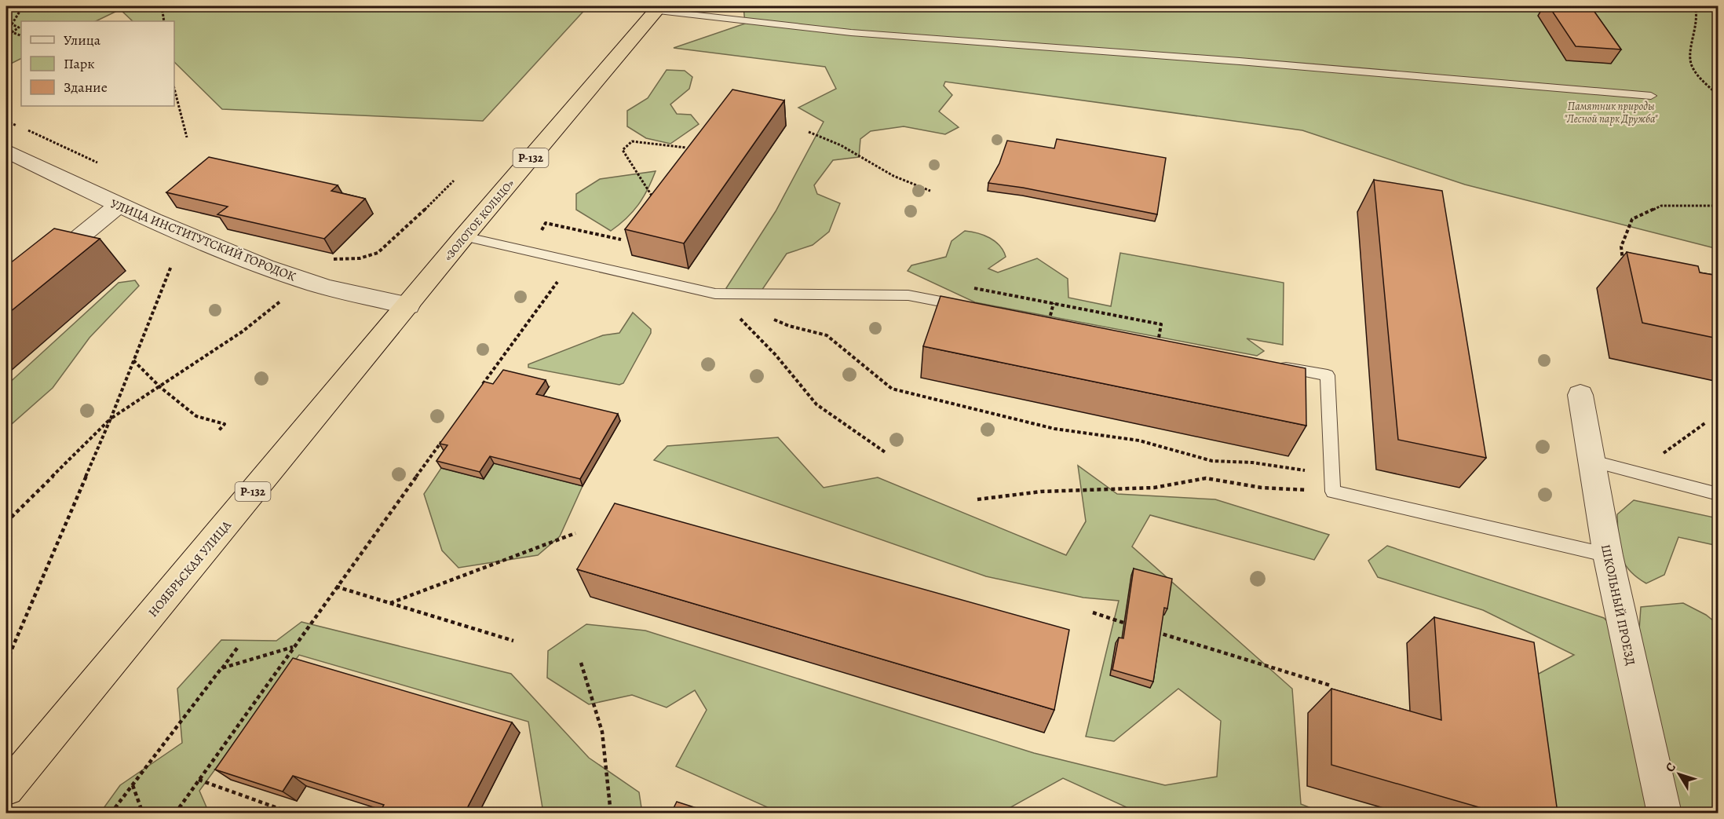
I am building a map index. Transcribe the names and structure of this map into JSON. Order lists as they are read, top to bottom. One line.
{"streets":{"highway":["Р-132","«ЗОЛОТОЕ КОЛЬЦО»","НОЯБРЬСКАЯ УЛИЦА"],"street":["УЛИЦА ИНСТИТУТСКИЙ ГОРОДОК","ШКОЛЬНЫЙ ПРОЕЗД"]},"crossings":[["«ЗОЛОТОЕ КОЛЬЦО»","УЛИЦА ИНСТИТУТСКИЙ ГОРОДОК"],["«ЗОЛОТОЕ КОЛЬЦО»","НОЯБРЬСКАЯ УЛИЦА"],["УЛИЦА ИНСТИТУТСКИЙ ГОРОДОК","НОЯБРЬСКАЯ УЛИЦА"]],"parks":["Памятник природы \"Лесной парк Дружба\""],"legend":["Улица","Парк","Здание"],"north":"top left"}
